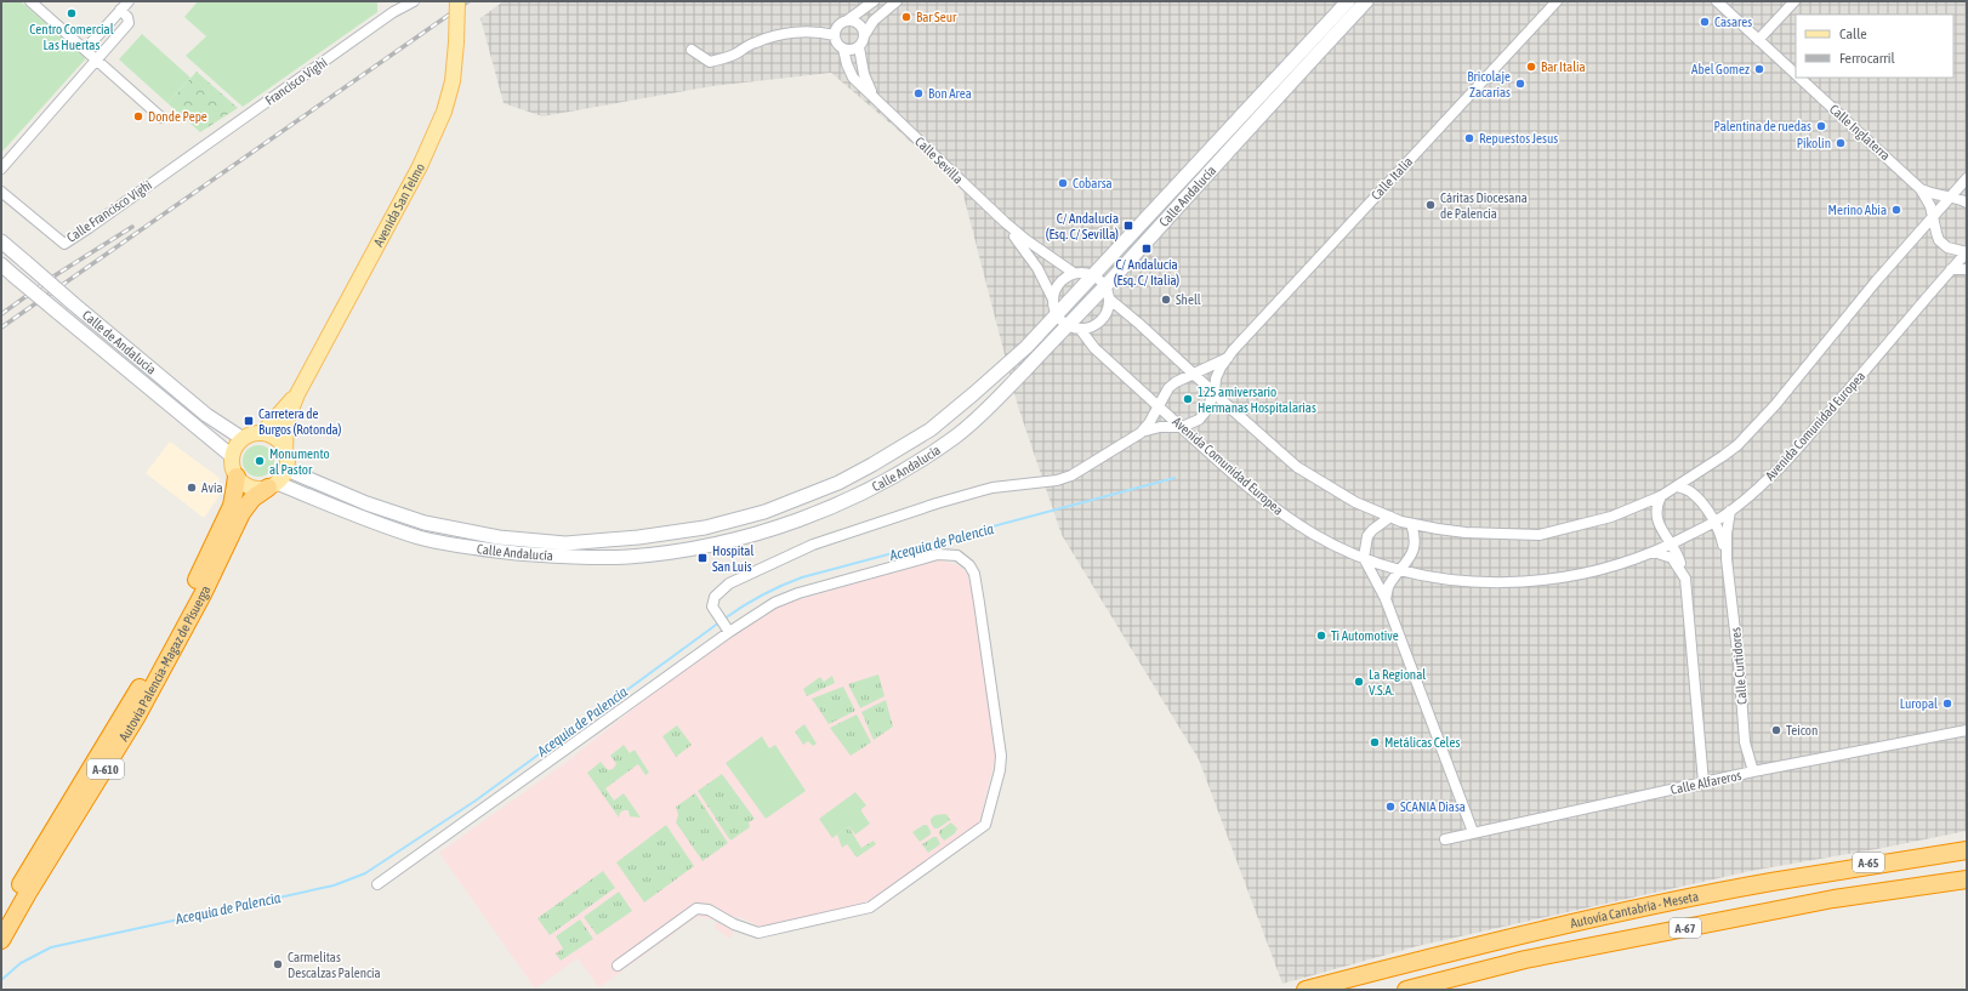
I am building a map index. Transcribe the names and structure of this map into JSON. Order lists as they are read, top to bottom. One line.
{"streets":{"highway":["Autovía Palencia-Magaz de Pisuerga","A-610","A-65","Autovía Cantabria - Meseta","A-67"],"main road":["Calle Andalucía","Avenida San Telmo","Calle de Andalucía"],"street":["Francisco Vighi","Calle Inglaterra","Calle Sevilla","Calle Italia","Calle Francisco Vighi","Avenida Comunidad Europea","Calle Curtidores","Calle Alfareros"]},"crossings":[["Francisco Vighi","Calle Francisco Vighi"],["Calle Italia","Avenida Comunidad Europea"],["Calle Andalucía","Avenida San Telmo"],["Calle Andalucía","Calle de Andalucía"],["Calle Andalucía","Avenida Comunidad Europea"],["Calle Andalucía","Autovía Palencia-Magaz de Pisuerga"],["Avenida San Telmo","Calle de Andalucía"],["Avenida San Telmo","Autovía Palencia-Magaz de Pisuerga"],["Calle de Andalucía","Autovía Palencia-Magaz de Pisuerga"],["Avenida Comunidad Europea","Calle Curtidores"],["Calle Curtidores","Calle Alfareros"],["A-65","Autovía Cantabria - Meseta"]],"water":["Acequia de Palencia"],"places":{"other":["Centro Comercial Las Huertas","Bar Seur","Casares","Bar Italia","Abel Gomez","Bricolaje Zacarias","Bon Area","Donde Pepe","Palentina de ruedas","Repuestos Jesus","Pikolin","Cobarsa","Cáritas Diocesana de Palencia","Merino Abia","Shell","125 amiversario Hermanas Hospitalarias","Monumento al Pastor","Avia","Ti Automotive","La Regional V.S.A.","Luropal","Teicon","Metálicas Celes","SCANIA Diasa","Carmelitas Descalzas Palencia"],"transit":["C/ Andalucía (Esq. C/ Sevilla)","C/ Andalucía (Esq. C/ Italia)","Carretera de Burgos (Rotonda)","Hospital San Luis"]},"legend":["Calle","Ferrocarril"]}
